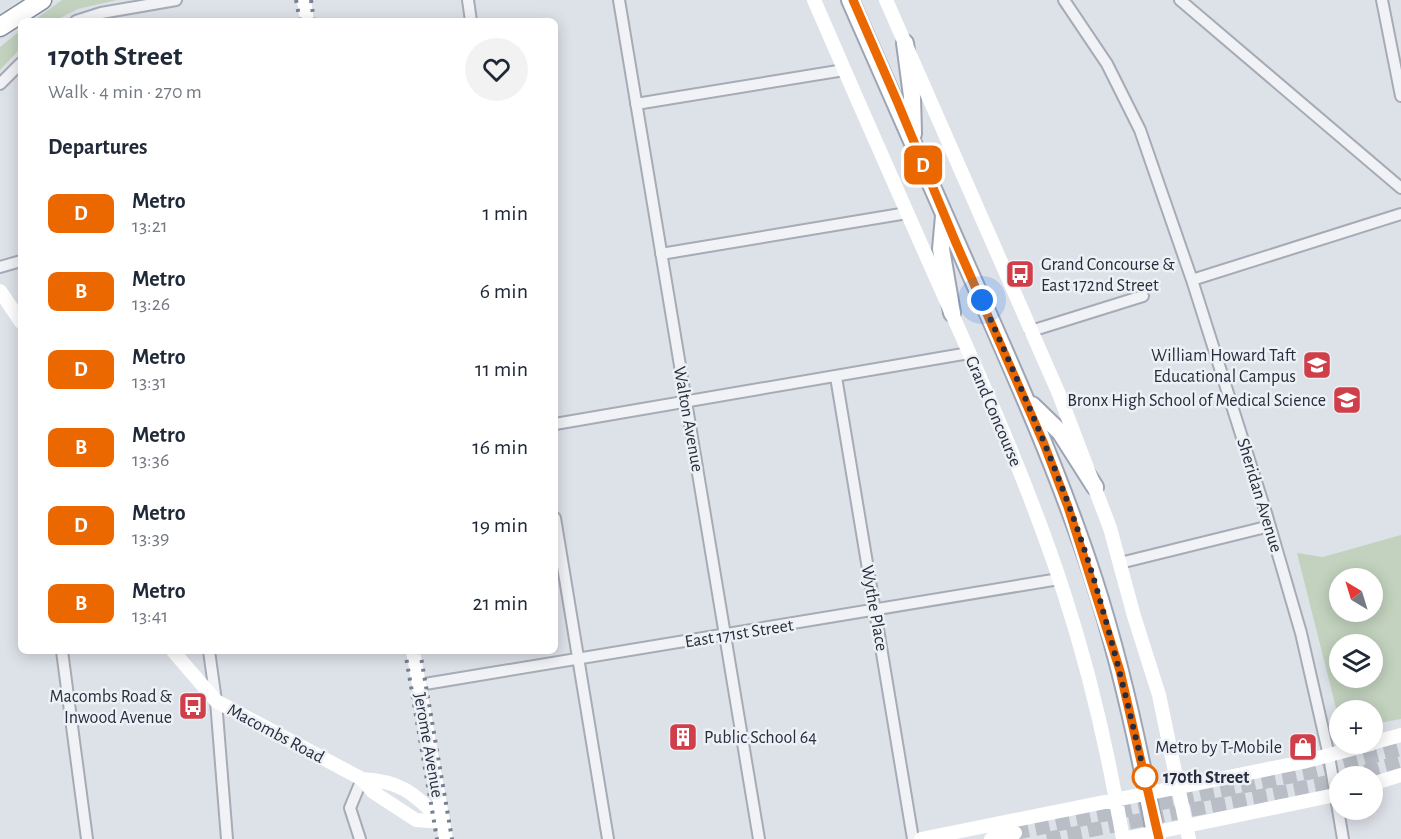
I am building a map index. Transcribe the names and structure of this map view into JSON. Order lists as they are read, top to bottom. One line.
{"streets":{"main road":["Grand Concourse"],"street":["Walton Avenue","Sheridan Avenue","Wythe Place","East 171st Street","Macombs Road","Jerome Avenue"]},"crossings":[["Grand Concourse","East 171st Street"],["Walton Avenue","East 171st Street"],["Wythe Place","East 171st Street"],["East 171st Street","Jerome Avenue"],["Macombs Road","Jerome Avenue"]],"places":{"bus stop":["Grand Concourse & East 172nd Street","Macombs Road & Inwood Avenue"],"school or university":["William Howard Taft Educational Campus","Bronx High School of Medical Science"],"building":["Public School 64"],"shop":["Metro by T-Mobile"],"other":["170th Street"]},"lines":["metro line D"],"north":"top left","page":{"on_map":"D","heading":[["170th Street","Walk · 4 min · 270 m"],"Departures"],"list":[{"mark":"D","name":"Metro","note":"13:21","value":"1 min"},{"mark":"B","name":"Metro","note":"13:26","value":"6 min"},{"mark":"D","name":"Metro","note":"13:31","value":"11 min"},{"mark":"B","name":"Metro","note":"13:36","value":"16 min"},{"mark":"D","name":"Metro","note":"13:39","value":"19 min"},{"mark":"B","name":"Metro","note":"13:41","value":"21 min"}],"map_buttons":["+","−"]}}
